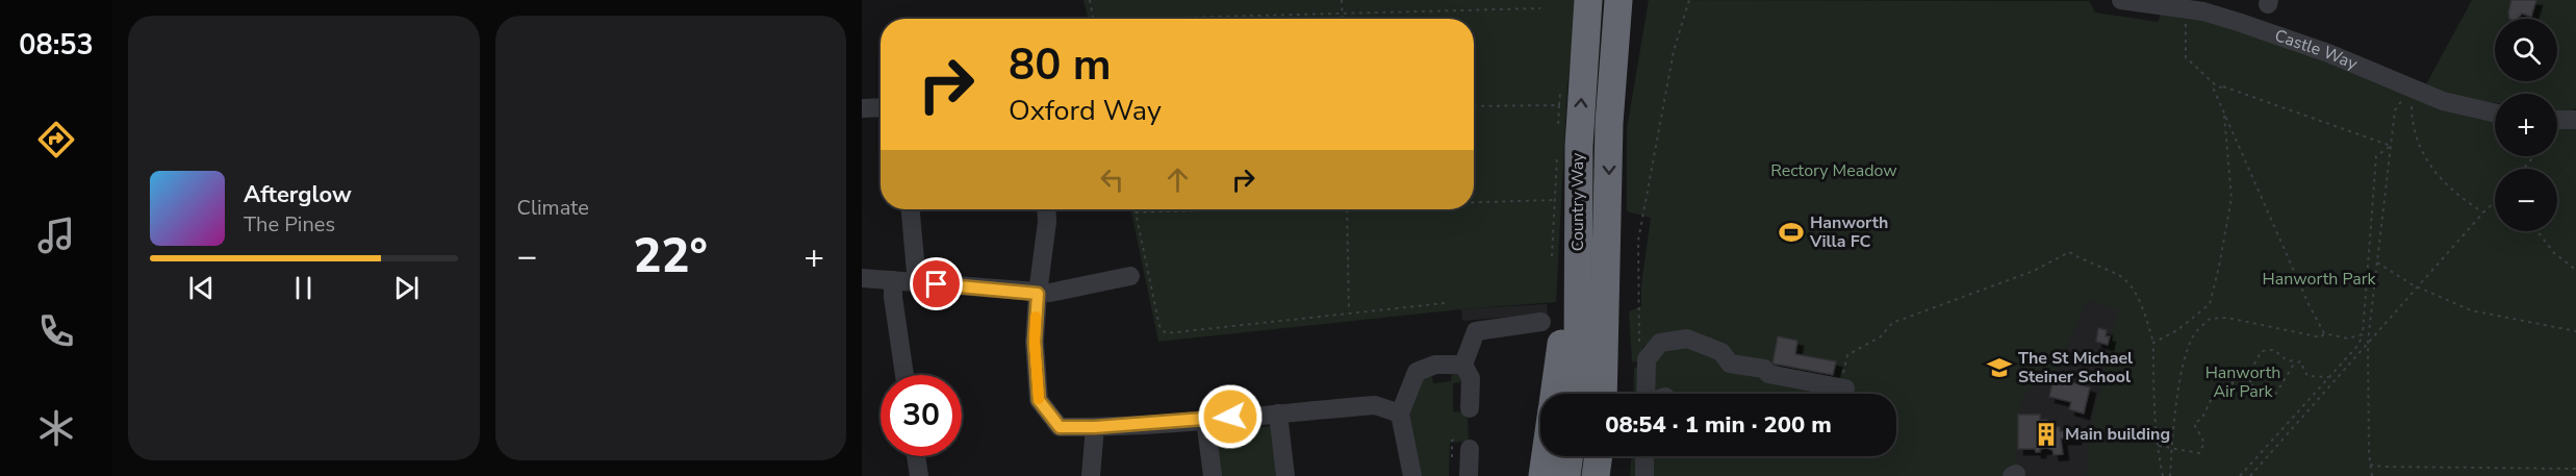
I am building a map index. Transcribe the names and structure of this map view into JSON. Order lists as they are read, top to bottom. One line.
{"streets":{"highway":["Country Way"],"street":["Castle Way"]},"parks":["Rectory Meadow","Hanworth Park","Hanworth Air Park"],"places":{"sports":["Hanworth Villa FC"],"school or university":["The St Michael Steiner School"],"building":["Main building"]},"page":{"tabs":"08:53","tile":"Climate","map_buttons":["+","−"],"turn":["80 m","Oxford Way"],"song":["Afterglow","The Pines"],"heat":["−","22°","+"],"limit":"30","trip":"08:54 · 1 min · 200 m"}}
